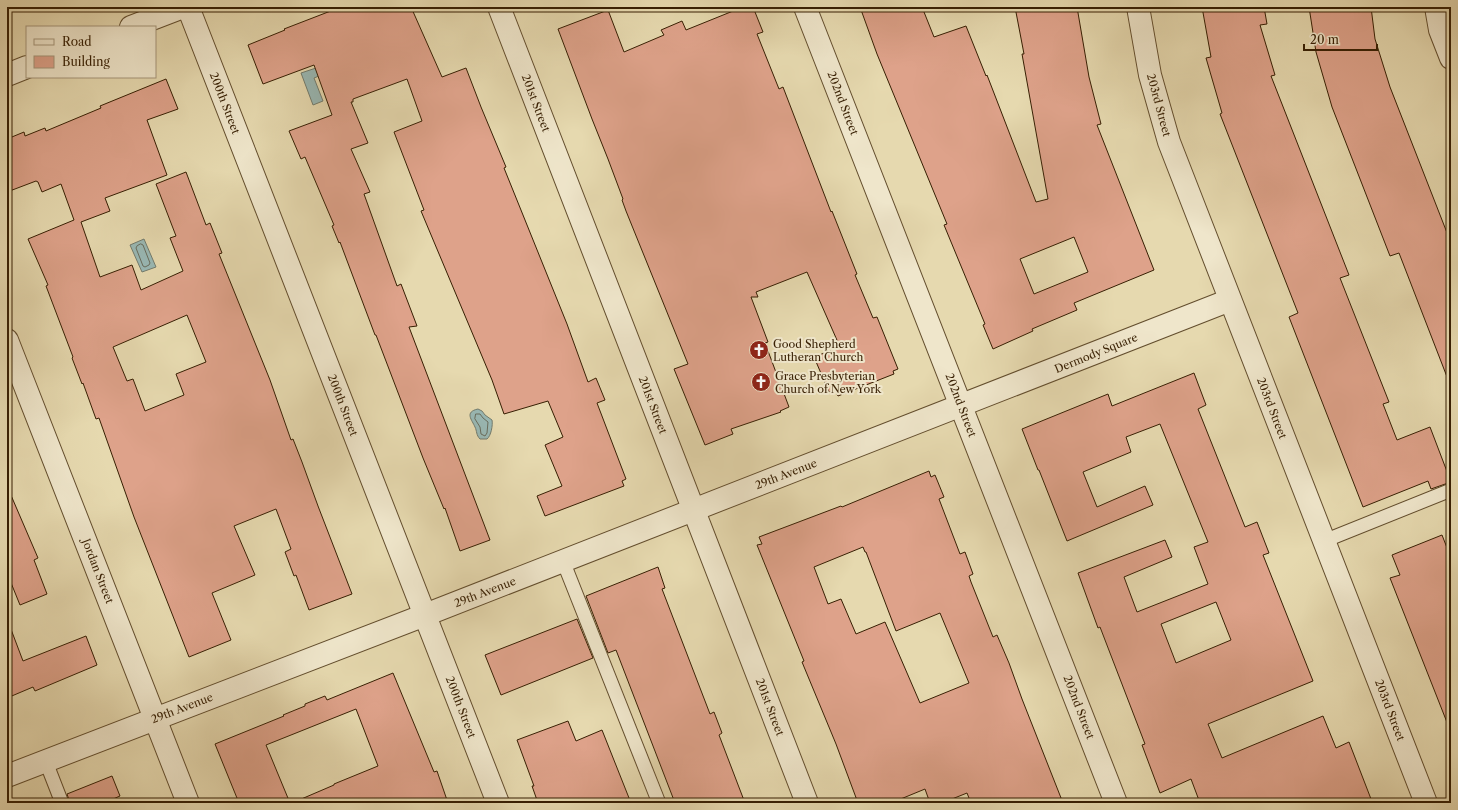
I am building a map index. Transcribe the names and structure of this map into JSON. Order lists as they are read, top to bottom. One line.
{"streets":{"street":["200th Street","201st Street","202nd Street","203rd Street","Dermody Square","29th Avenue","Jordan Street"]},"crossings":[["200th Street","29th Avenue"],["201st Street","29th Avenue"],["202nd Street","Dermody Square"],["202nd Street","29th Avenue"],["203rd Street","Dermody Square"],["Dermody Square","29th Avenue"],["29th Avenue","Jordan Street"]],"places":{"church":["Good Shepherd Lutheran Church","Grace Presbyterian Church of New York"]},"legend":["Road","Building"],"scale_bar":"20 m"}
